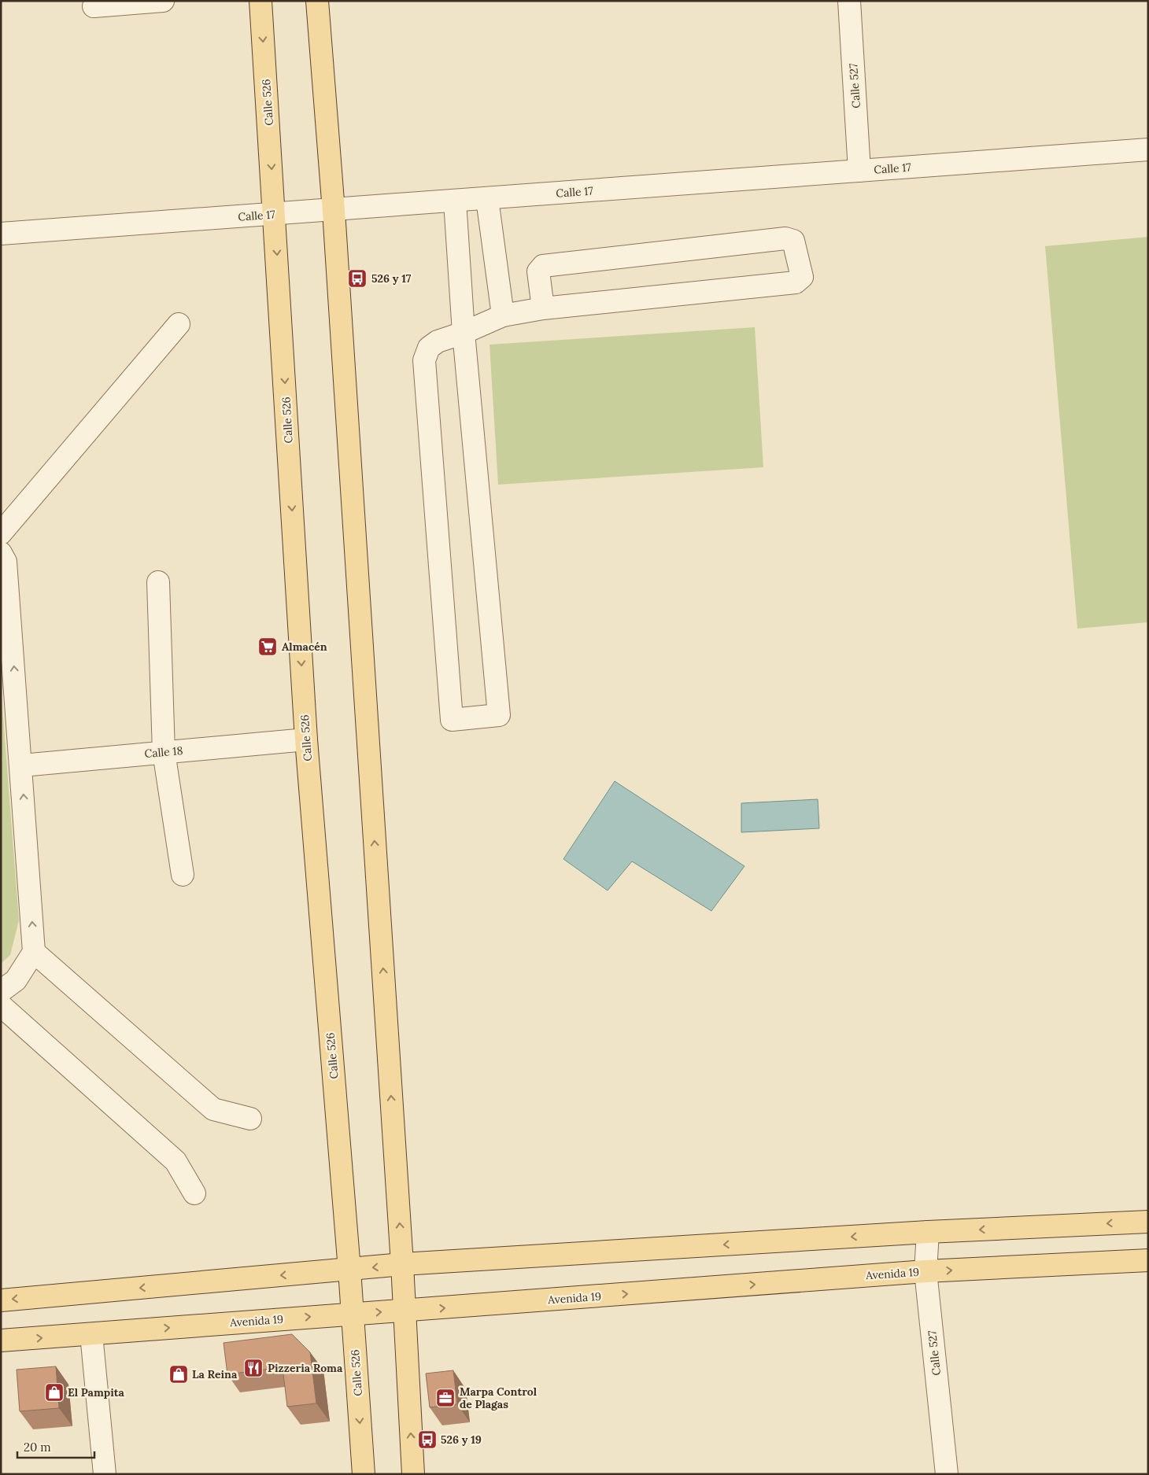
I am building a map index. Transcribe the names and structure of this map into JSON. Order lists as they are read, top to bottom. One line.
{"streets":{"main road":["Calle 526","Avenida 19"],"street":["Calle 527","Calle 17","Calle 18"]},"crossings":[["Calle 527","Calle 17"],["Calle 527","Avenida 19"],["Calle 526","Calle 17"],["Calle 526","Calle 18"],["Calle 526","Avenida 19"]],"places":{"bus stop":["526 y 17","526 y 19"],"supermarket":["Almacén"],"restaurant":["Pizzeria Roma"],"shop":["La Reina","El Pampita"],"office":["Marpa Control de Plagas"]},"scale_bar":"20 m"}
